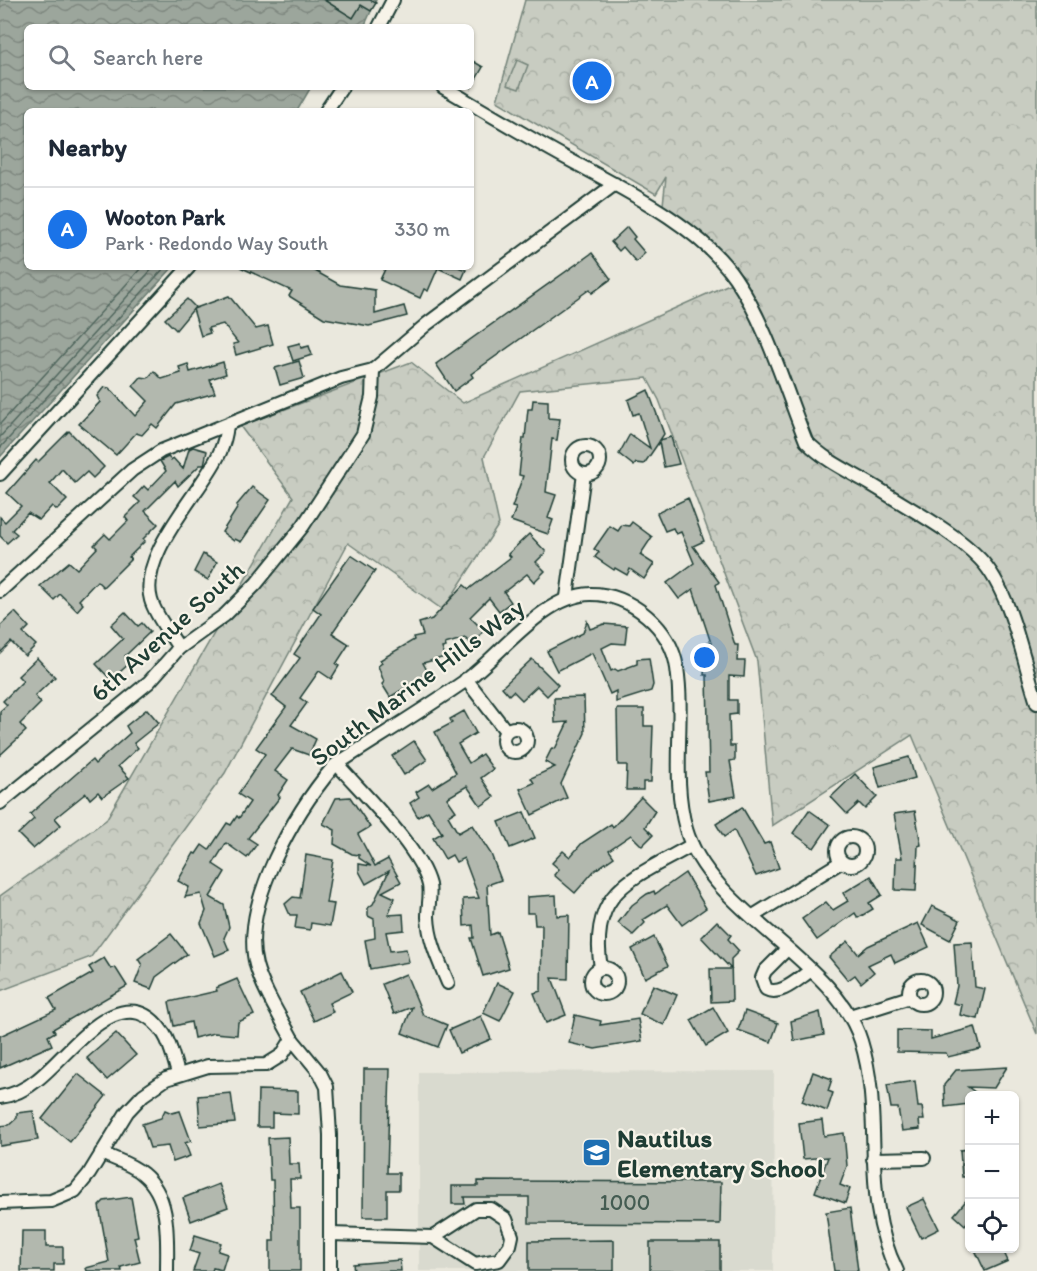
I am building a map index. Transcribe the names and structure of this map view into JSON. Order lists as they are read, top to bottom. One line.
{"streets":{"street":["6th Avenue South","South Marine Hills Way"]},"places":{"school or university":["Nautilus Elementary School"]},"house_numbers":["1000"],"page":{"search":"Search here","pins":"A","heading":"Nearby","list":[{"mark":"A","name":"Wooton Park","note":"Park · Redondo Way South","value":"330 m"}],"map_buttons":["+","−"]}}
